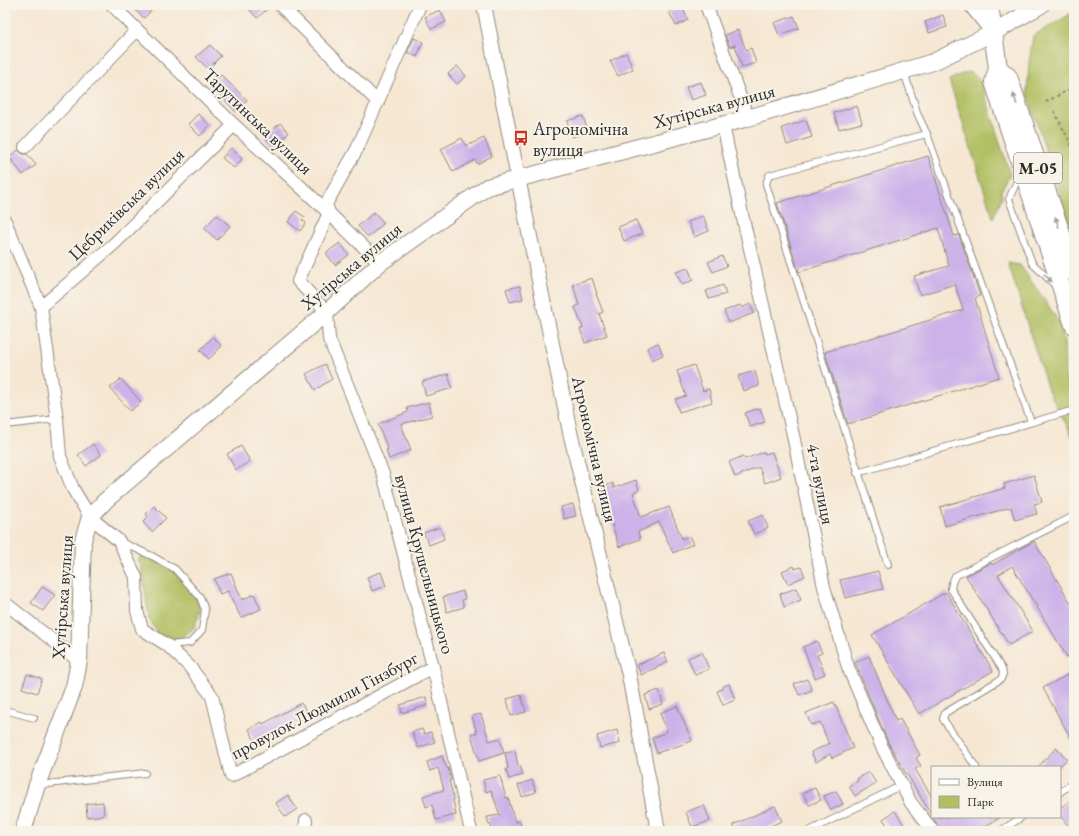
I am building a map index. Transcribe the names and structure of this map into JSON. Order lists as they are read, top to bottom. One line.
{"streets":{"main road":["Хутірська вулиця","М-05"],"street":["Тарутинська вулиця","Цебриківська вулиця","Агрономічна вулиця","4-та вулиця","вулиця Крушельницького","провулок Людмили Гінзбург"]},"crossings":[["Хутірська вулиця","Тарутинська вулиця"],["Хутірська вулиця","М-05"],["Хутірська вулиця","Агрономічна вулиця"],["Хутірська вулиця","4-та вулиця"],["Хутірська вулиця","вулиця Крушельницького"],["Хутірська вулиця","провулок Людмили Гінзбург"],["Тарутинська вулиця","Цебриківська вулиця"],["Цебриківська вулиця","провулок Людмили Гінзбург"],["вулиця Крушельницького","провулок Людмили Гінзбург"]],"places":{"bus stop":["Агрономічна вулиця"]},"legend":["Вулиця","Парк"]}
